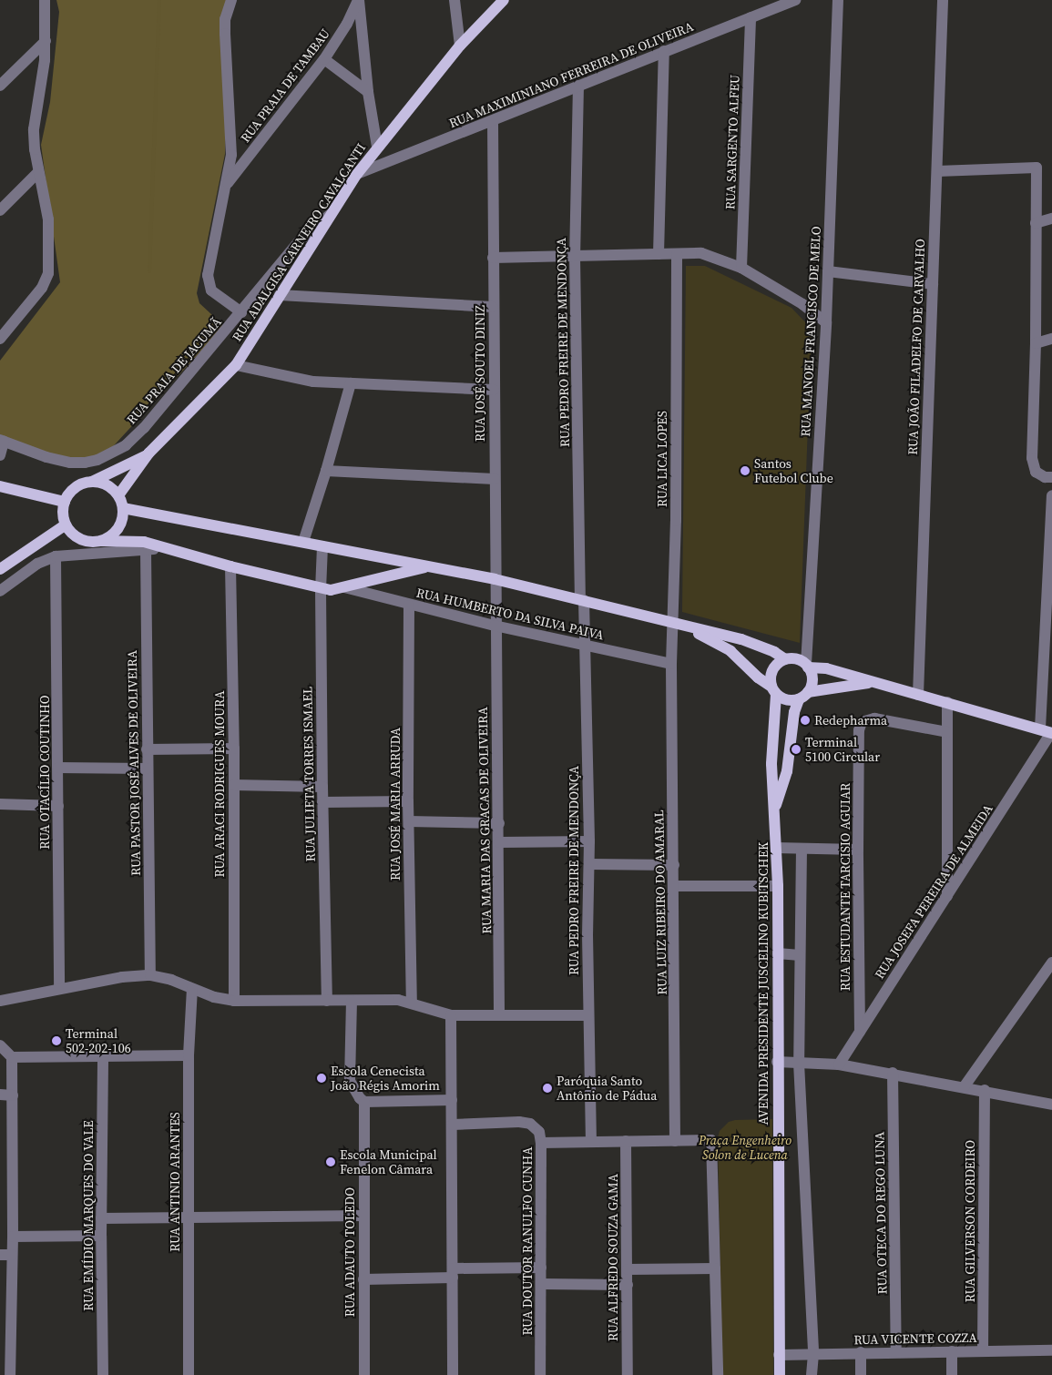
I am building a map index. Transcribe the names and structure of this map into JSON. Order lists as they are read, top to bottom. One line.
{"streets":{"main road":["RUA ADALGISA CARNEIRO CAVALCANTI","AVENIDA PRESIDENTE JUSCELINO KUBITSCHEK"],"street":["RUA MAXIMINIANO FERREIRA DE OLIVEIRA","RUA PRAIA DE TAMBAU","RUA SARGENTO ALFEU","RUA MANOEL FRANCISCO DE MELO","RUA PEDRO FREIRE DE MENDONÇA","RUA JOÃO FILADELFO DE CARVALHO","RUA PRAIA DE JACUMÃ","RUA JOSÉ SOUTO DINIZ","RUA LICA LOPES","RUA HUMBERTO DA SILVA PAIVA","RUA PASTOR JOSÉ ALVES DE OLIVEIRA","RUA OTACÍLIO COUTINHO","RUA JULIETA TORRES ISMAEL","RUA ARACI RODRIGUES MOURA","RUA JOSÉ MARIA ARRUDA","RUA MARIA DAS GRACAS DE OLIVEIRA","RUA ESTUDANTE TARCISIO AGUIAR","RUA JOSEFA PEREIRA DE ALMEIDA","RUA LUIZ RIBEIRO DO AMARAL","RUA ANTINIO ARANTES","RUA OTECA DO REGO LUNA","RUA EMÍDIO MARQUES DO VALE","RUA GILVERSON CORDEIRO","RUA DOUTOR RANULFO CUNHA","RUA ADAUTO TOLEDO","RUA ALFREDO SOUZA GAMA","RUA VICENTE COZZA"]},"crossings":[["RUA MAXIMINIANO FERREIRA DE OLIVEIRA","RUA SARGENTO ALFEU"],["RUA MAXIMINIANO FERREIRA DE OLIVEIRA","RUA ADALGISA CARNEIRO CAVALCANTI"],["RUA MAXIMINIANO FERREIRA DE OLIVEIRA","RUA PEDRO FREIRE DE MENDONÇA"],["RUA MAXIMINIANO FERREIRA DE OLIVEIRA","RUA JOSÉ SOUTO DINIZ"],["RUA ADALGISA CARNEIRO CAVALCANTI","RUA PRAIA DE JACUMÃ"],["RUA MANOEL FRANCISCO DE MELO","AVENIDA PRESIDENTE JUSCELINO KUBITSCHEK"],["RUA PEDRO FREIRE DE MENDONÇA","RUA HUMBERTO DA SILVA PAIVA"],["RUA JOSÉ SOUTO DINIZ","RUA HUMBERTO DA SILVA PAIVA"],["RUA JOSÉ SOUTO DINIZ","RUA MARIA DAS GRACAS DE OLIVEIRA"],["RUA LICA LOPES","RUA HUMBERTO DA SILVA PAIVA"],["RUA LICA LOPES","RUA LUIZ RIBEIRO DO AMARAL"],["RUA HUMBERTO DA SILVA PAIVA","RUA JOSÉ MARIA ARRUDA"],["RUA HUMBERTO DA SILVA PAIVA","RUA MARIA DAS GRACAS DE OLIVEIRA"],["RUA HUMBERTO DA SILVA PAIVA","RUA LUIZ RIBEIRO DO AMARAL"],["RUA ESTUDANTE TARCISIO AGUIAR","RUA JOSEFA PEREIRA DE ALMEIDA"],["AVENIDA PRESIDENTE JUSCELINO KUBITSCHEK","RUA VICENTE COZZA"],["RUA OTECA DO REGO LUNA","RUA VICENTE COZZA"],["RUA GILVERSON CORDEIRO","RUA VICENTE COZZA"]],"parks":["Praça Engenheiro Solon de Lucena"],"places":["Santos Futebol Clube","Redepharma","Terminal 5100 Circular","Terminal 502-202-106","Escola Cenecista João Régis Amorim","Paróquia Santo Antônio de Pádua","Escola Municipal Fenelon Câmara"]}
